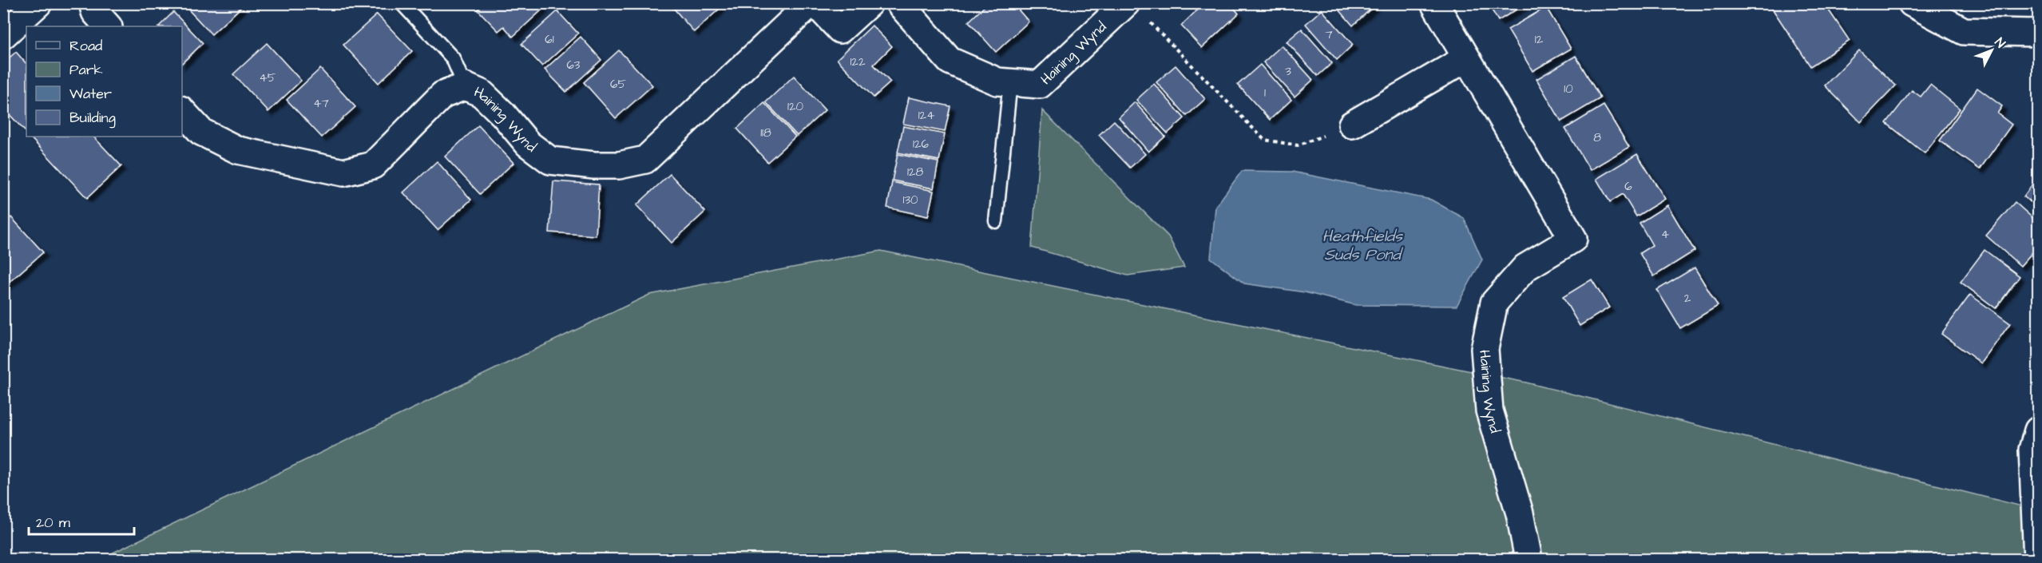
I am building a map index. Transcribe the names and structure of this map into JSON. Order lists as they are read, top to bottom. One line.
{"streets":{"street":["Haining Wynd"]},"water":["Heathfields Suds Pond"],"house_numbers":["7","61","12","122","63","3","45","65","10","1","47","120","124","118","8","126","128","6","130","4","2"],"legend":["Road","Park","Water","Building"],"scale_bar":"20 m","north":"top right"}
